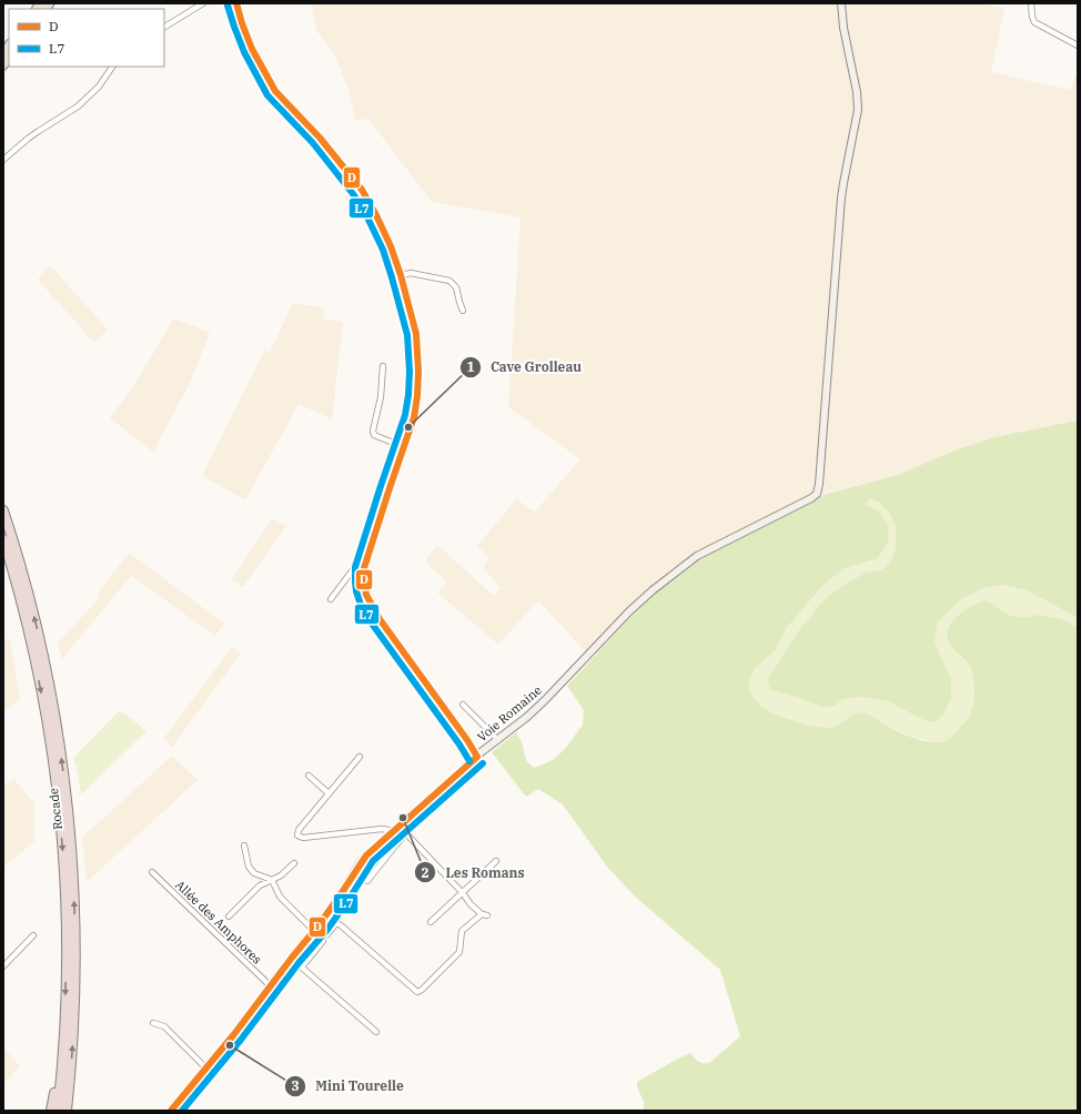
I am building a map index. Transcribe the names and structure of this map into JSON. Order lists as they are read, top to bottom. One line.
{"streets":{"highway":["Rocade"],"street":["Voie Romaine","Allée des Amphores"]},"crossings":[["Voie Romaine","Allée des Amphores"]],"places":["Cave Grolleau","Les Romans","Mini Tourelle"],"lines":["transit line D","transit line L7"],"legend":["D","L7"]}
